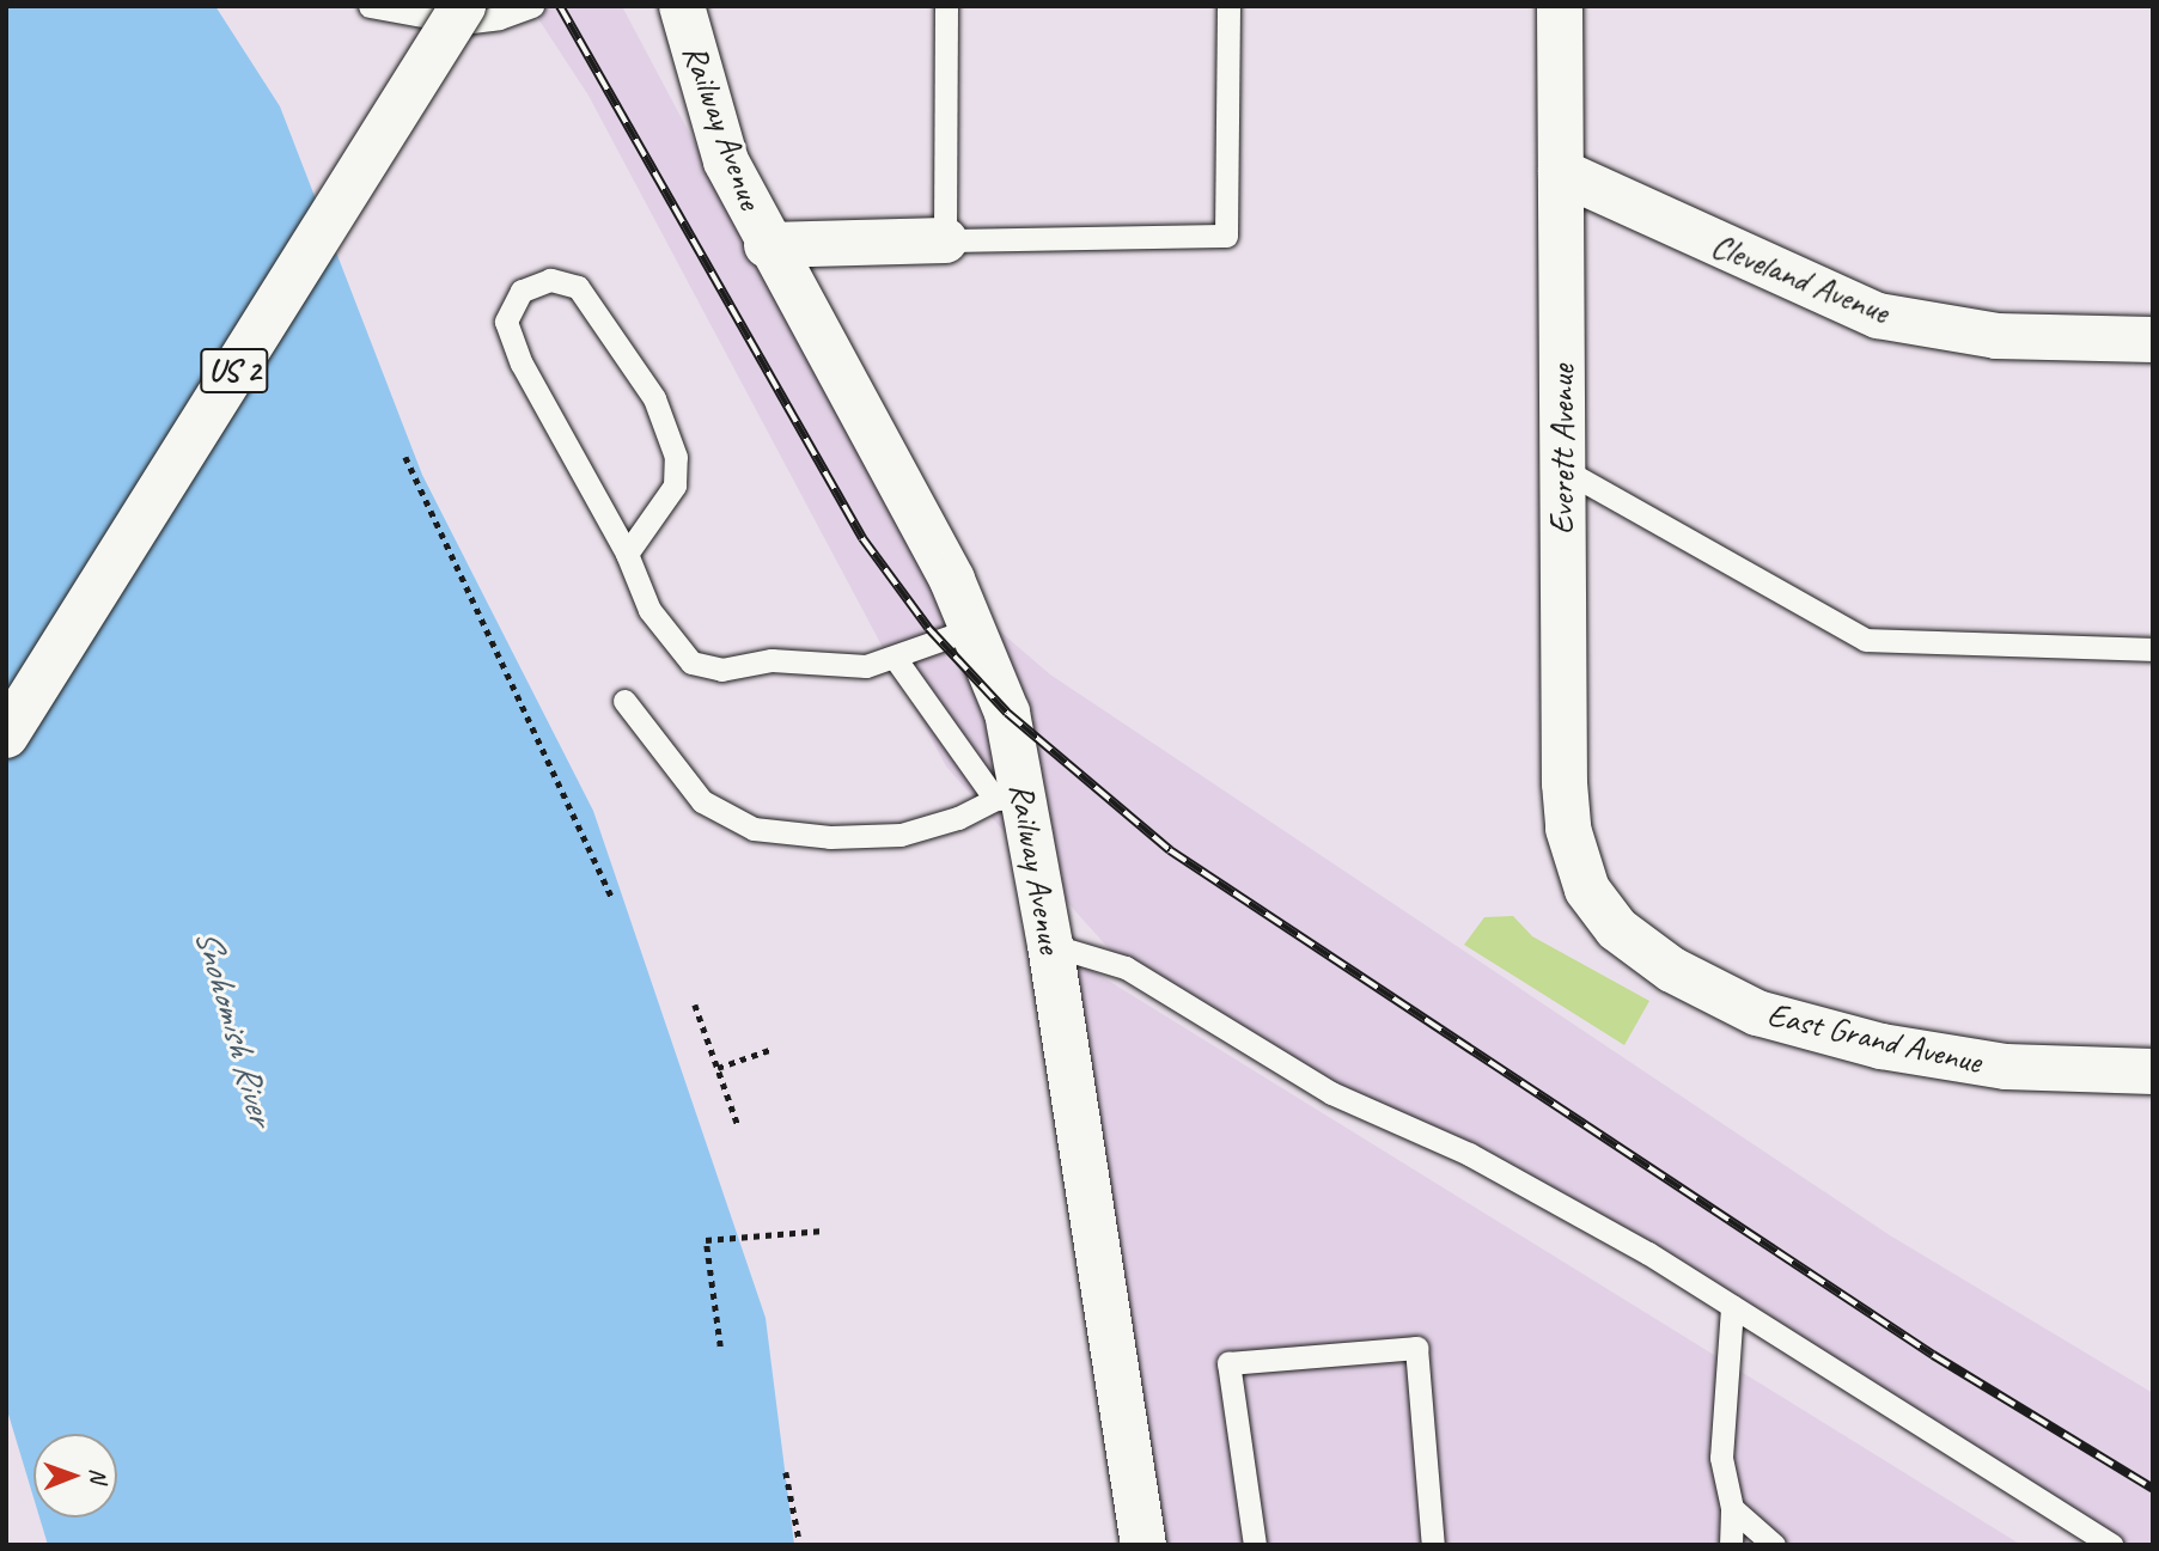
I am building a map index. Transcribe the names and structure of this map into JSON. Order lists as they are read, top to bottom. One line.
{"streets":{"main road":["Railway Avenue","Cleveland Avenue","US 2","Everett Avenue","East Grand Avenue"]},"crossings":[["Cleveland Avenue","Everett Avenue"],["Everett Avenue","East Grand Avenue"]],"water":["Snohomish River"],"north":"right"}
